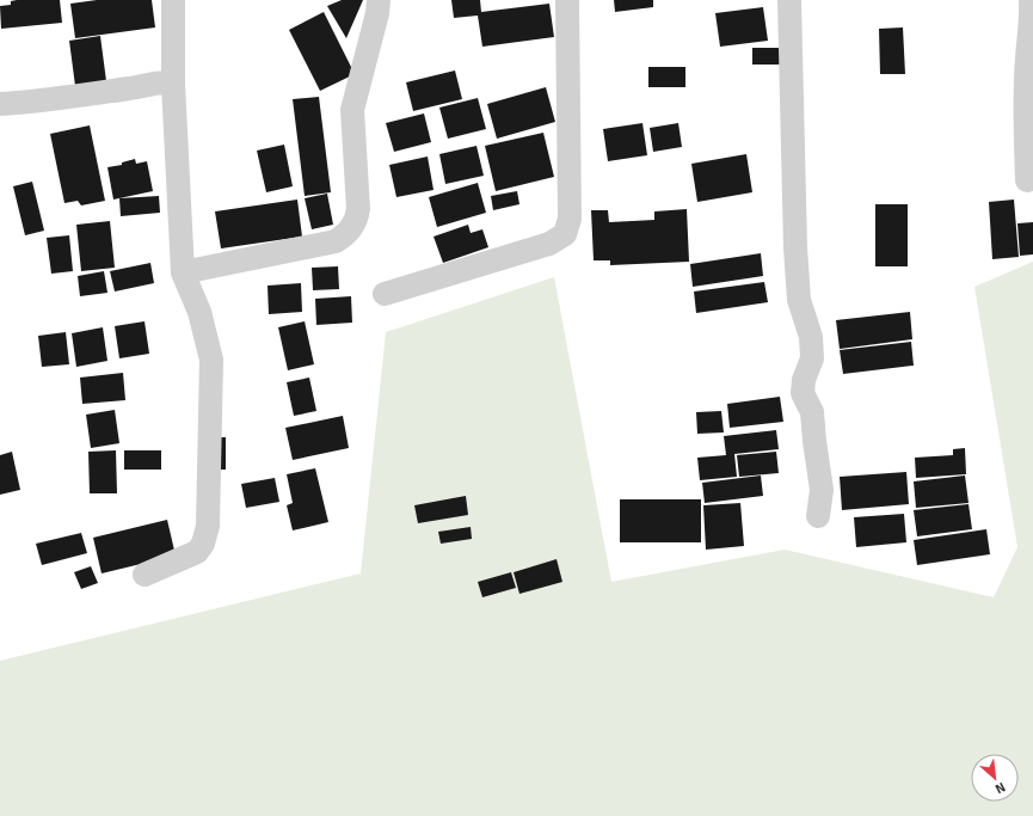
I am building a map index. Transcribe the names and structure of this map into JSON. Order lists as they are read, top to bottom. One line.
{"north":"bottom right"}
